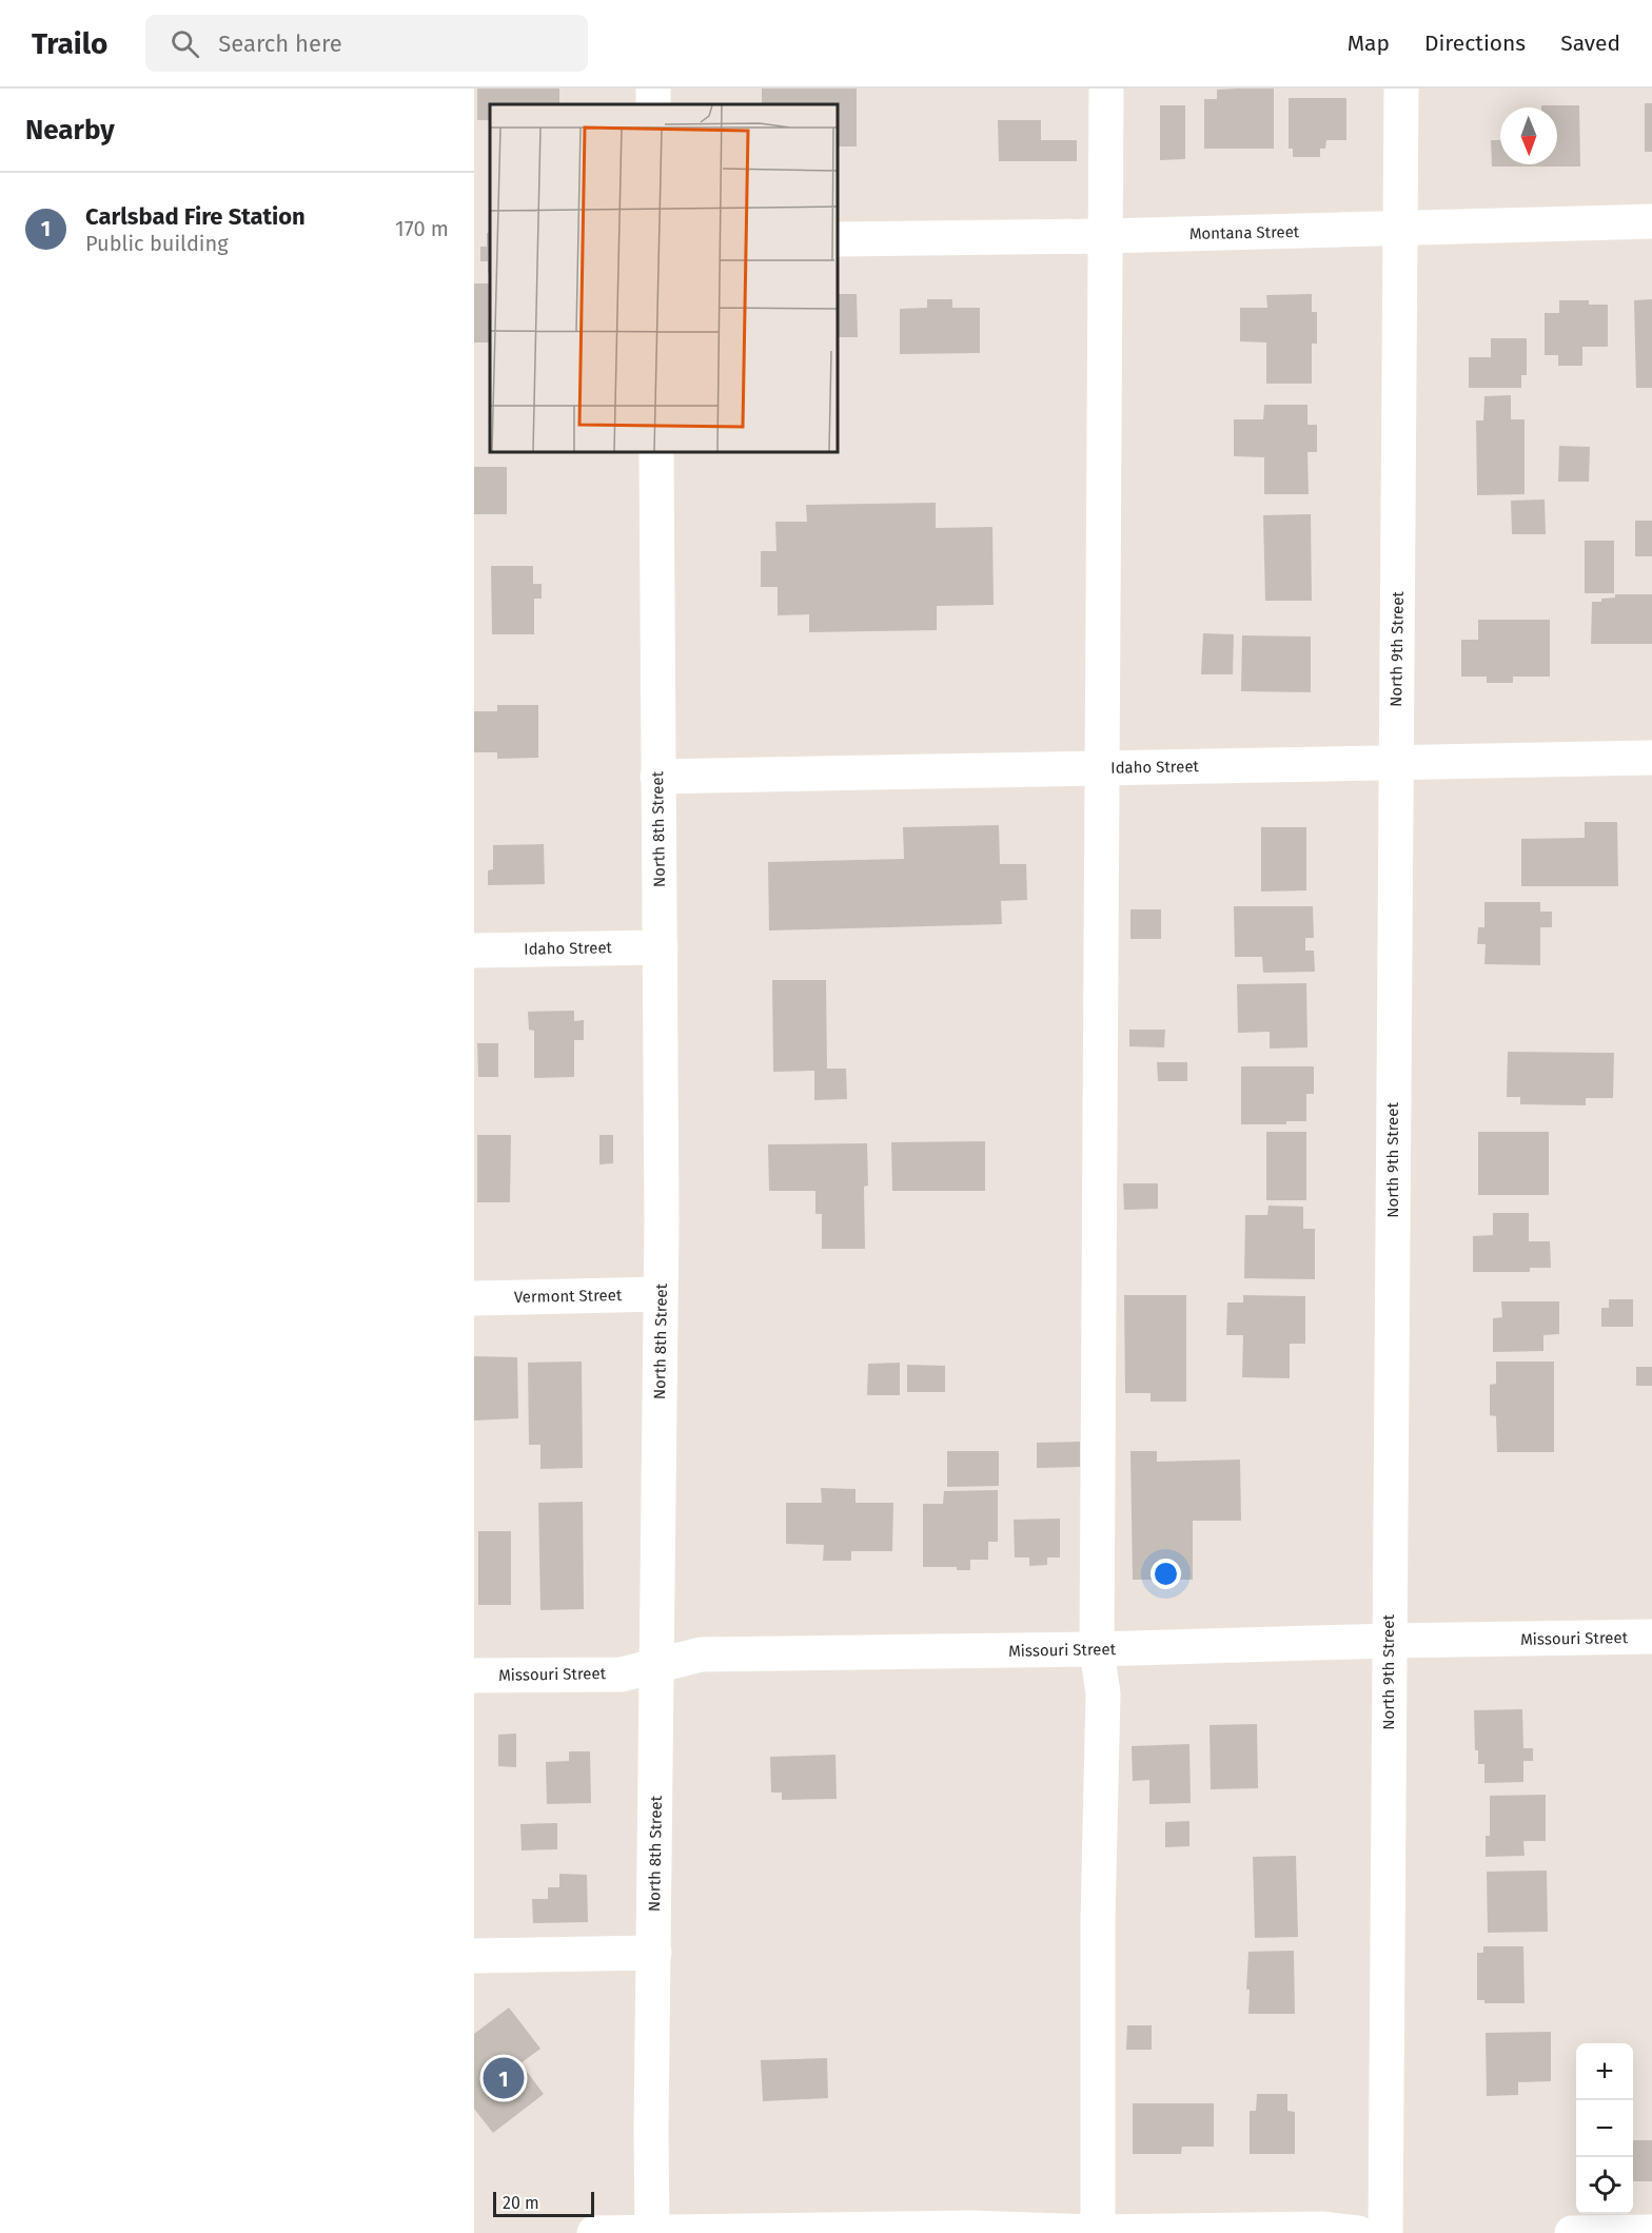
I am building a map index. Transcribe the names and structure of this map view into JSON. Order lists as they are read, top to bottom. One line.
{"streets":{"street":["Montana Street","North 9th Street","Idaho Street","North 8th Street","Vermont Street","Missouri Street"]},"crossings":[["Montana Street","North 9th Street"],["North 9th Street","Idaho Street"],["North 9th Street","Missouri Street"],["Idaho Street","North 8th Street"],["North 8th Street","Vermont Street"],["North 8th Street","Missouri Street"]],"scale_bar":"20 m","north":"bottom","page":{"header":"Trailo","search":"Search here","nav":["Map","Directions","Saved"],"heading":"Nearby","list":[{"mark":"1","name":"Carlsbad Fire Station","note":"Public building","value":"170 m"}],"map_buttons":["+","−"],"pins":"1","scale":"20 m"}}
